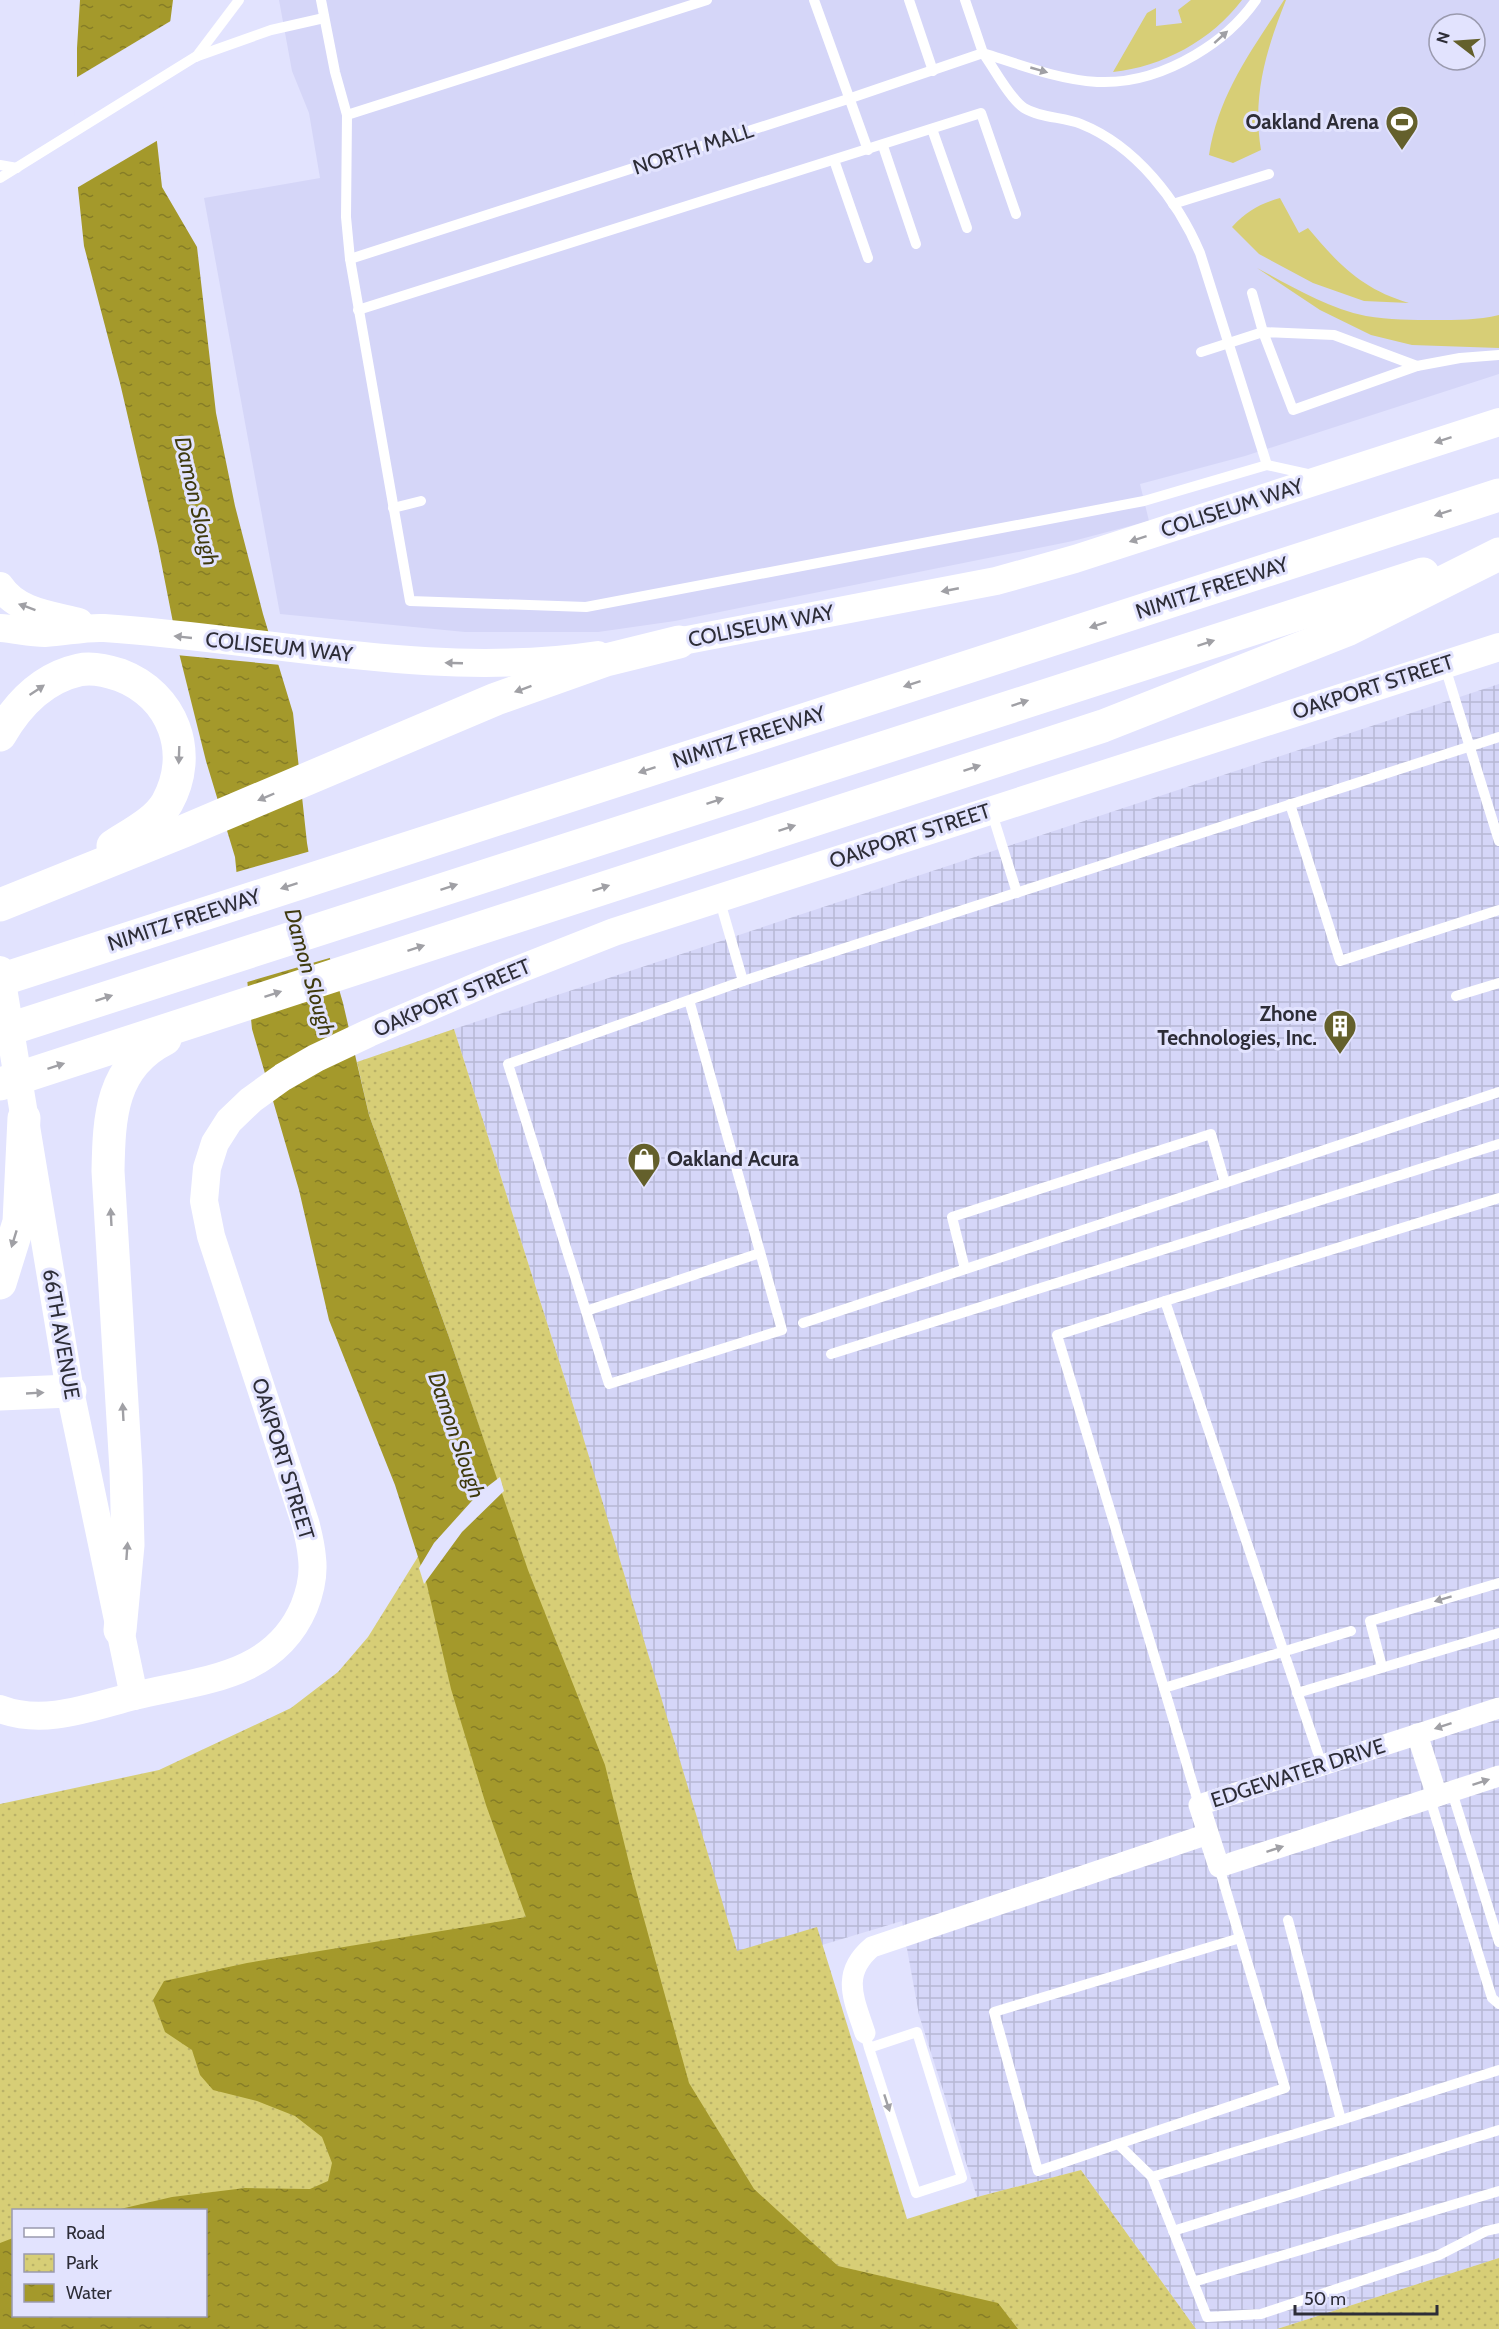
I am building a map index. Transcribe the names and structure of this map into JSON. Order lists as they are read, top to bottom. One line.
{"streets":{"highway":["NIMITZ FREEWAY"],"street":["COLISEUM WAY","OAKPORT STREET","66TH AVENUE","EDGEWATER DRIVE"],"lane":["NORTH MALL"]},"crossings":[["OAKPORT STREET","66TH AVENUE"]],"one_way":["COLISEUM WAY"],"water":["Damon Slough"],"places":{"sports":["Oakland Arena"],"building":["Zhone Technologies, Inc."],"shop":["Oakland Acura"]},"legend":["Road","Park","Water"],"scale_bar":"50 m","north":"left"}
